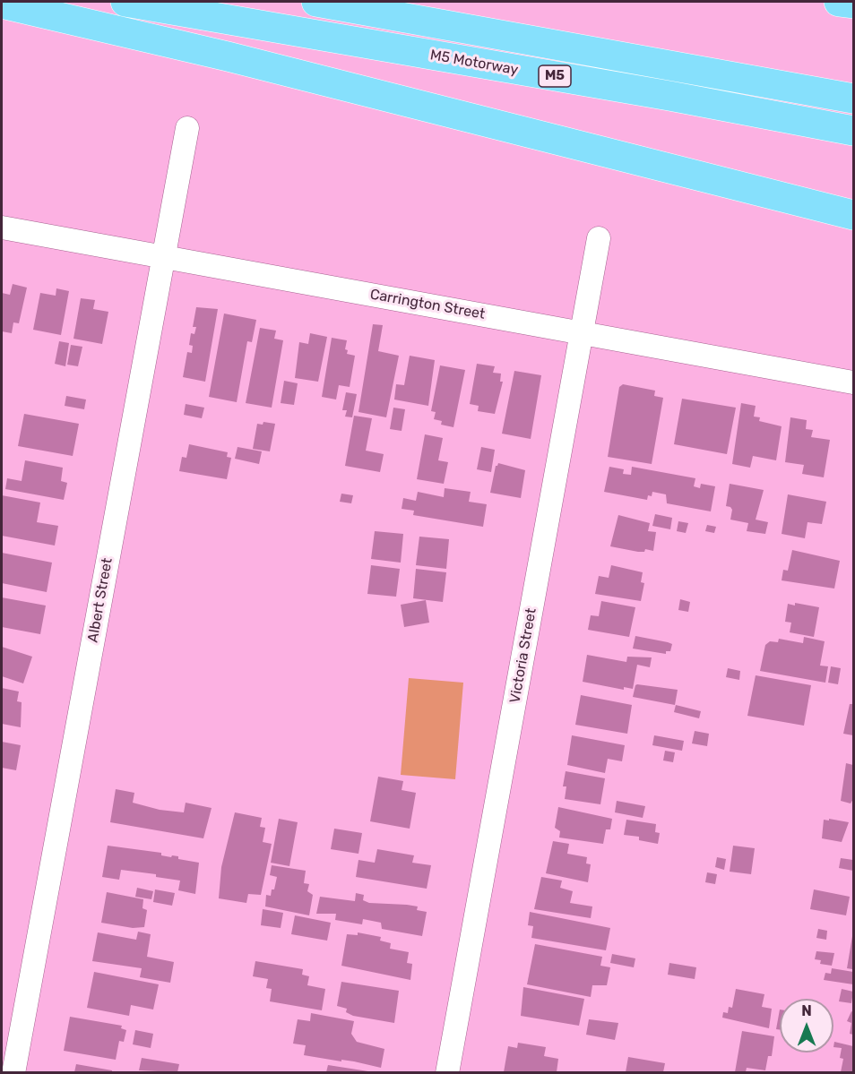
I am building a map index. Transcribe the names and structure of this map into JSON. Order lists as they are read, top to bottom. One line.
{"streets":{"highway":["M5 Motorway","M5"],"street":["Carrington Street","Albert Street","Victoria Street"]},"crossings":[["Carrington Street","Albert Street"],["Carrington Street","Victoria Street"]],"north":"top"}
